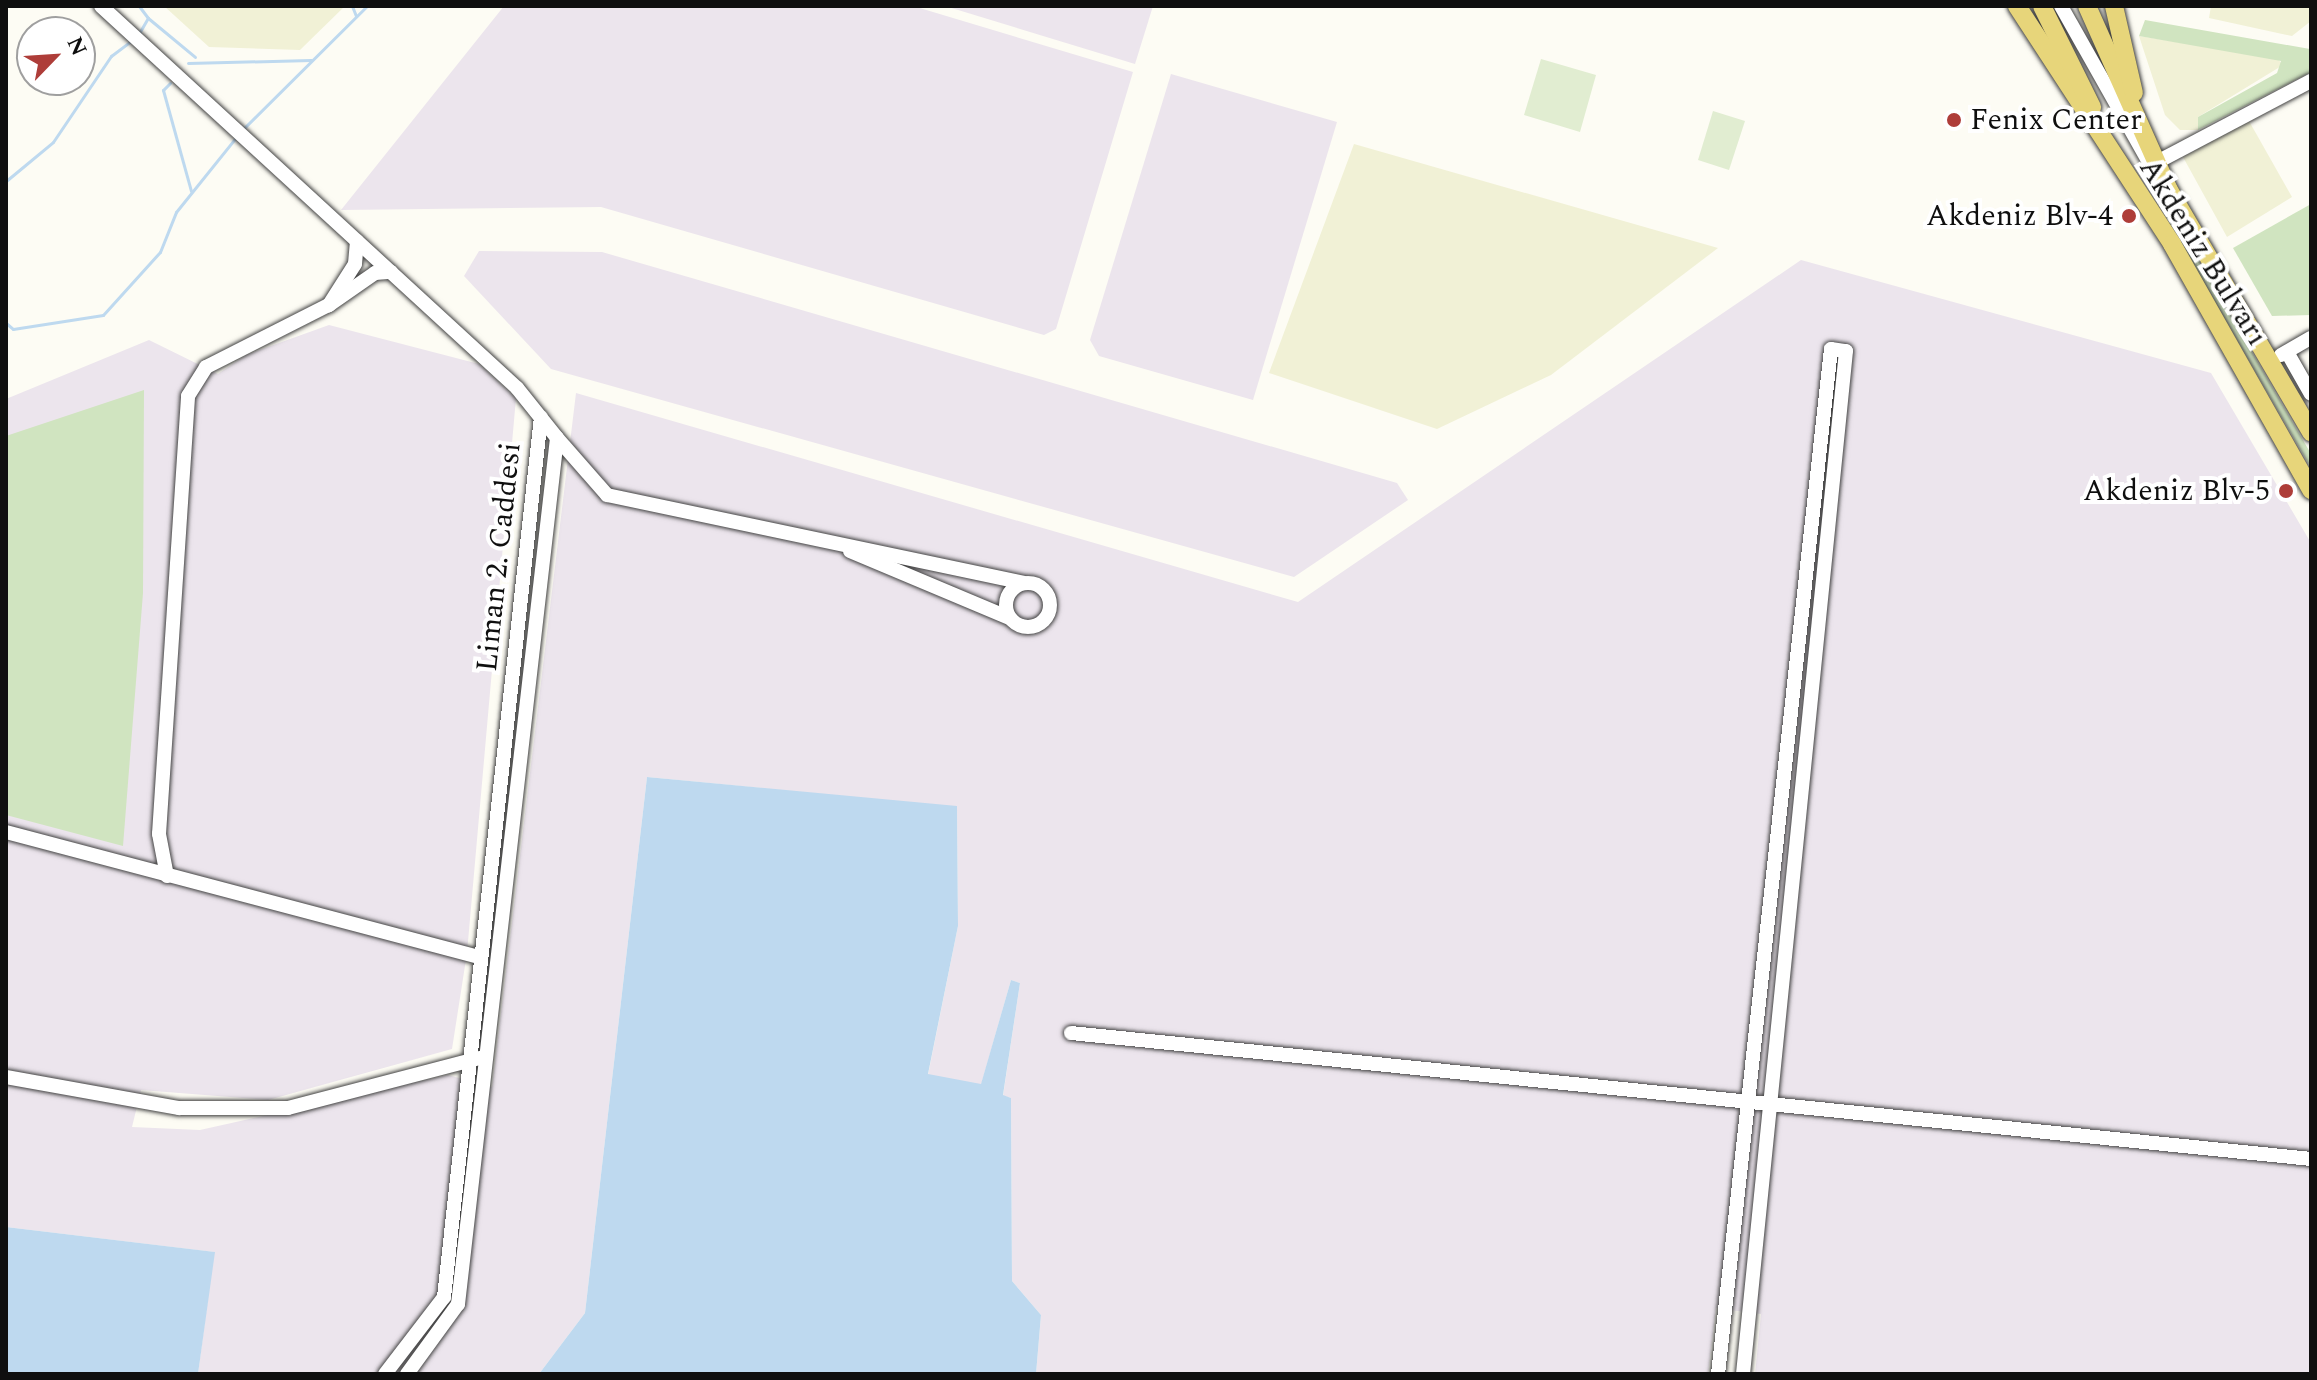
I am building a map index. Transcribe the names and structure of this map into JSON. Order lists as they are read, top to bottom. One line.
{"streets":{"main road":["Akdeniz Bulvarı"],"street":["Liman 2. Caddesi"]},"places":["Fenix Center","Akdeniz Blv-4","Akdeniz Blv-5"],"north":"top right"}
